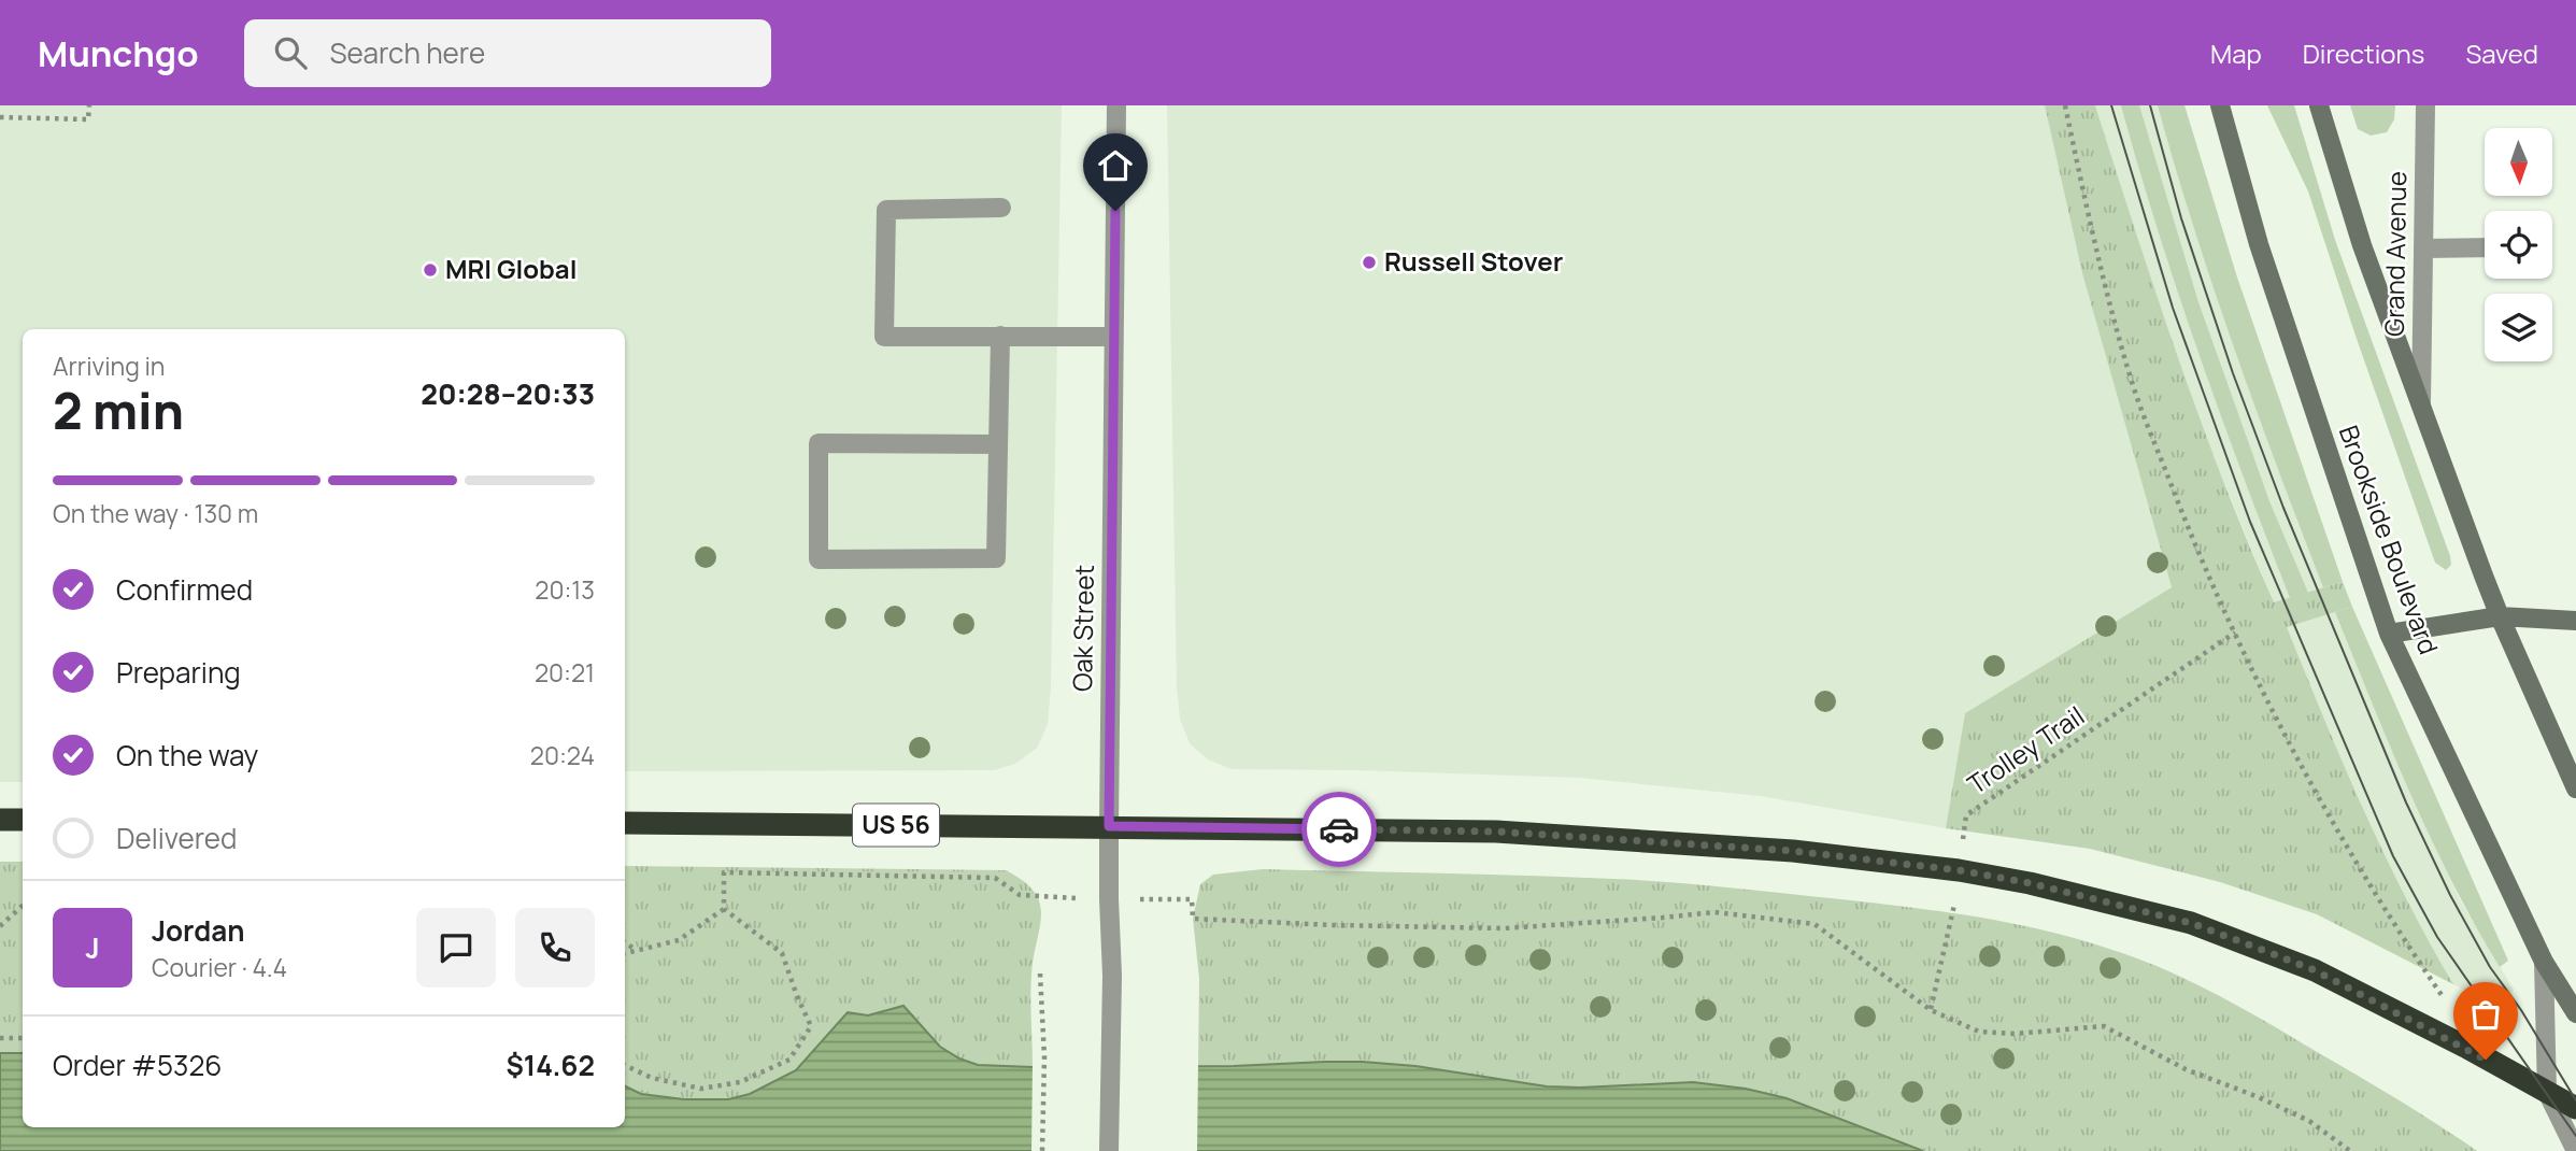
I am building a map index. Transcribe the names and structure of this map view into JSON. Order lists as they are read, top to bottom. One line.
{"streets":{"highway":["US 56"],"main road":["Brookside Boulevard"],"street":["Grand Avenue","Oak Street"],"path":["Trolley Trail"]},"crossings":[["Oak Street","US 56"],["Trolley Trail","US 56"]],"places":["Russell Stover","MRI Global"],"north":"bottom","page":{"header":"Munchgo","search":"Search here","nav":["Map","Directions","Saved"],"heading":["2 min","Arriving in","20:28–20:33"],"panel":["Jordan","Courier · 4.4","Order #5326","$14.62"],"bar":"On the way · 130 m","list":[["Confirmed","20:13"],["Preparing","20:21"],["On the way","20:24"],"Delivered"],"round":"J"}}
